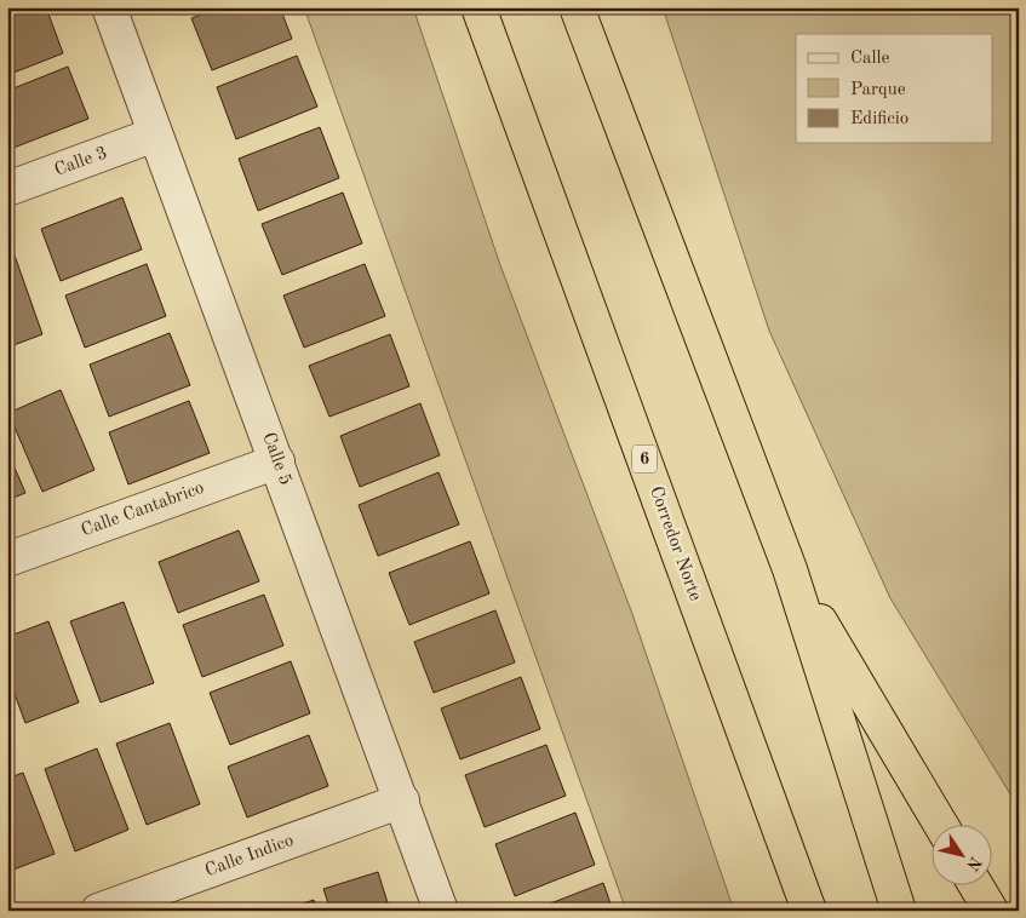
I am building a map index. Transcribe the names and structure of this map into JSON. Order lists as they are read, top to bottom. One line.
{"streets":{"highway":["6","Corredor Norte"],"street":["Calle 3","Calle 5","Calle Cantabrico","Calle Indico"]},"crossings":[["Calle 3","Calle 5"],["Calle 5","Calle Cantabrico"],["Calle 5","Calle Indico"]],"legend":["Calle","Parque","Edificio"],"north":"bottom right"}
